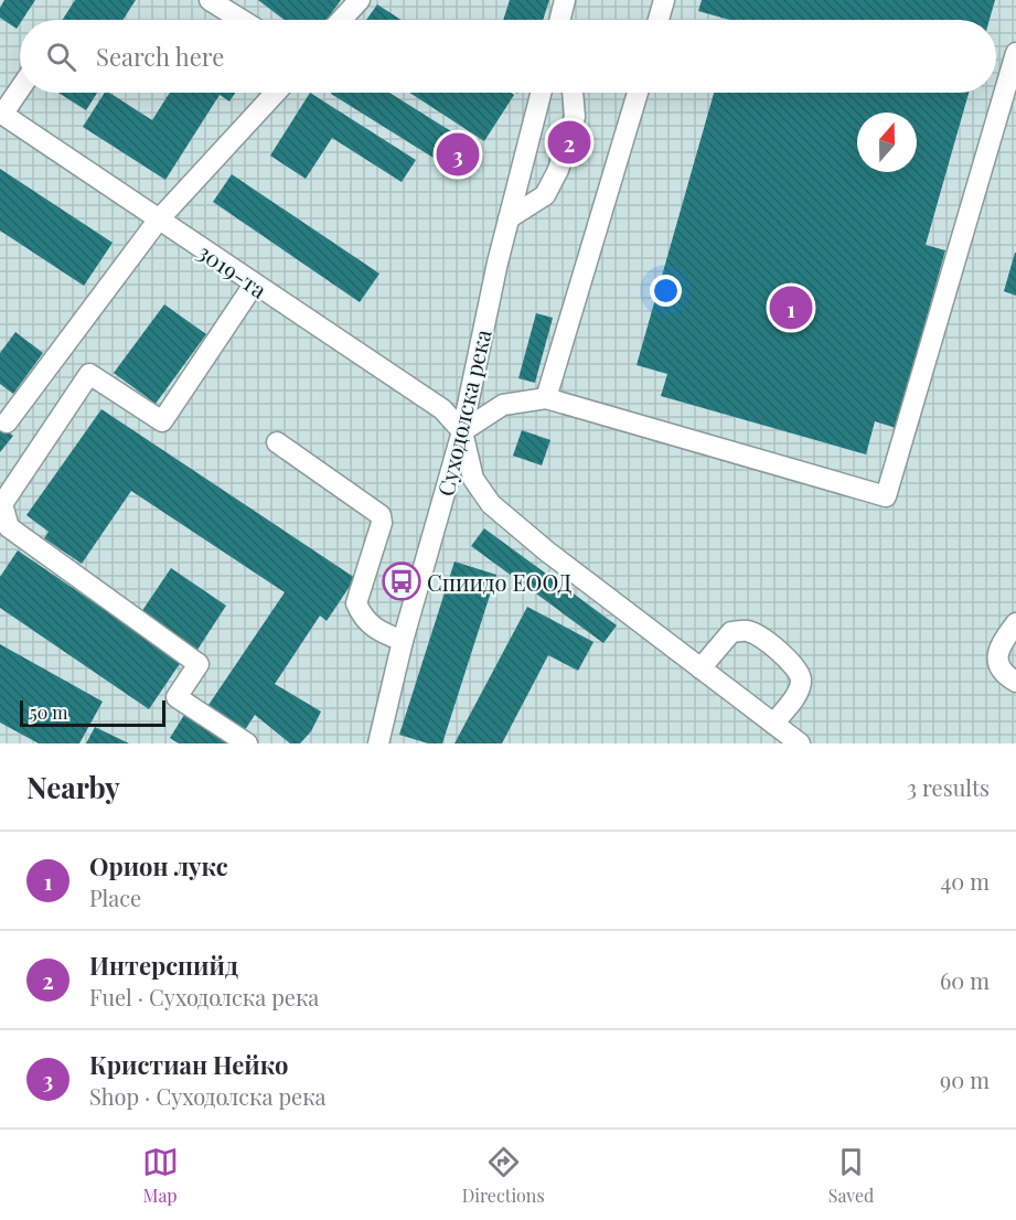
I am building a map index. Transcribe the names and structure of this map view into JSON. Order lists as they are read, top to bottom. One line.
{"streets":{"street":["3019-та","Суходолска река"]},"crossings":[["3019-та","Суходолска река"]],"places":{"bus stop":["Спиидо ЕООД"]},"scale_bar":"50 m","north":"top","page":{"search":"Search here","pins":["2","3","1"],"scale":"50 m","heading":["Nearby","3 results"],"list":[{"mark":"1","name":"Орион лукс","note":"Place","value":"40 m"},{"mark":"2","name":"Интерспийд","note":"Fuel · Суходолска река","value":"60 m"},{"mark":"3","name":"Кристиан Нейко","note":"Shop · Суходолска река","value":"90 m"}],"nav":["Map","Directions","Saved"]}}
